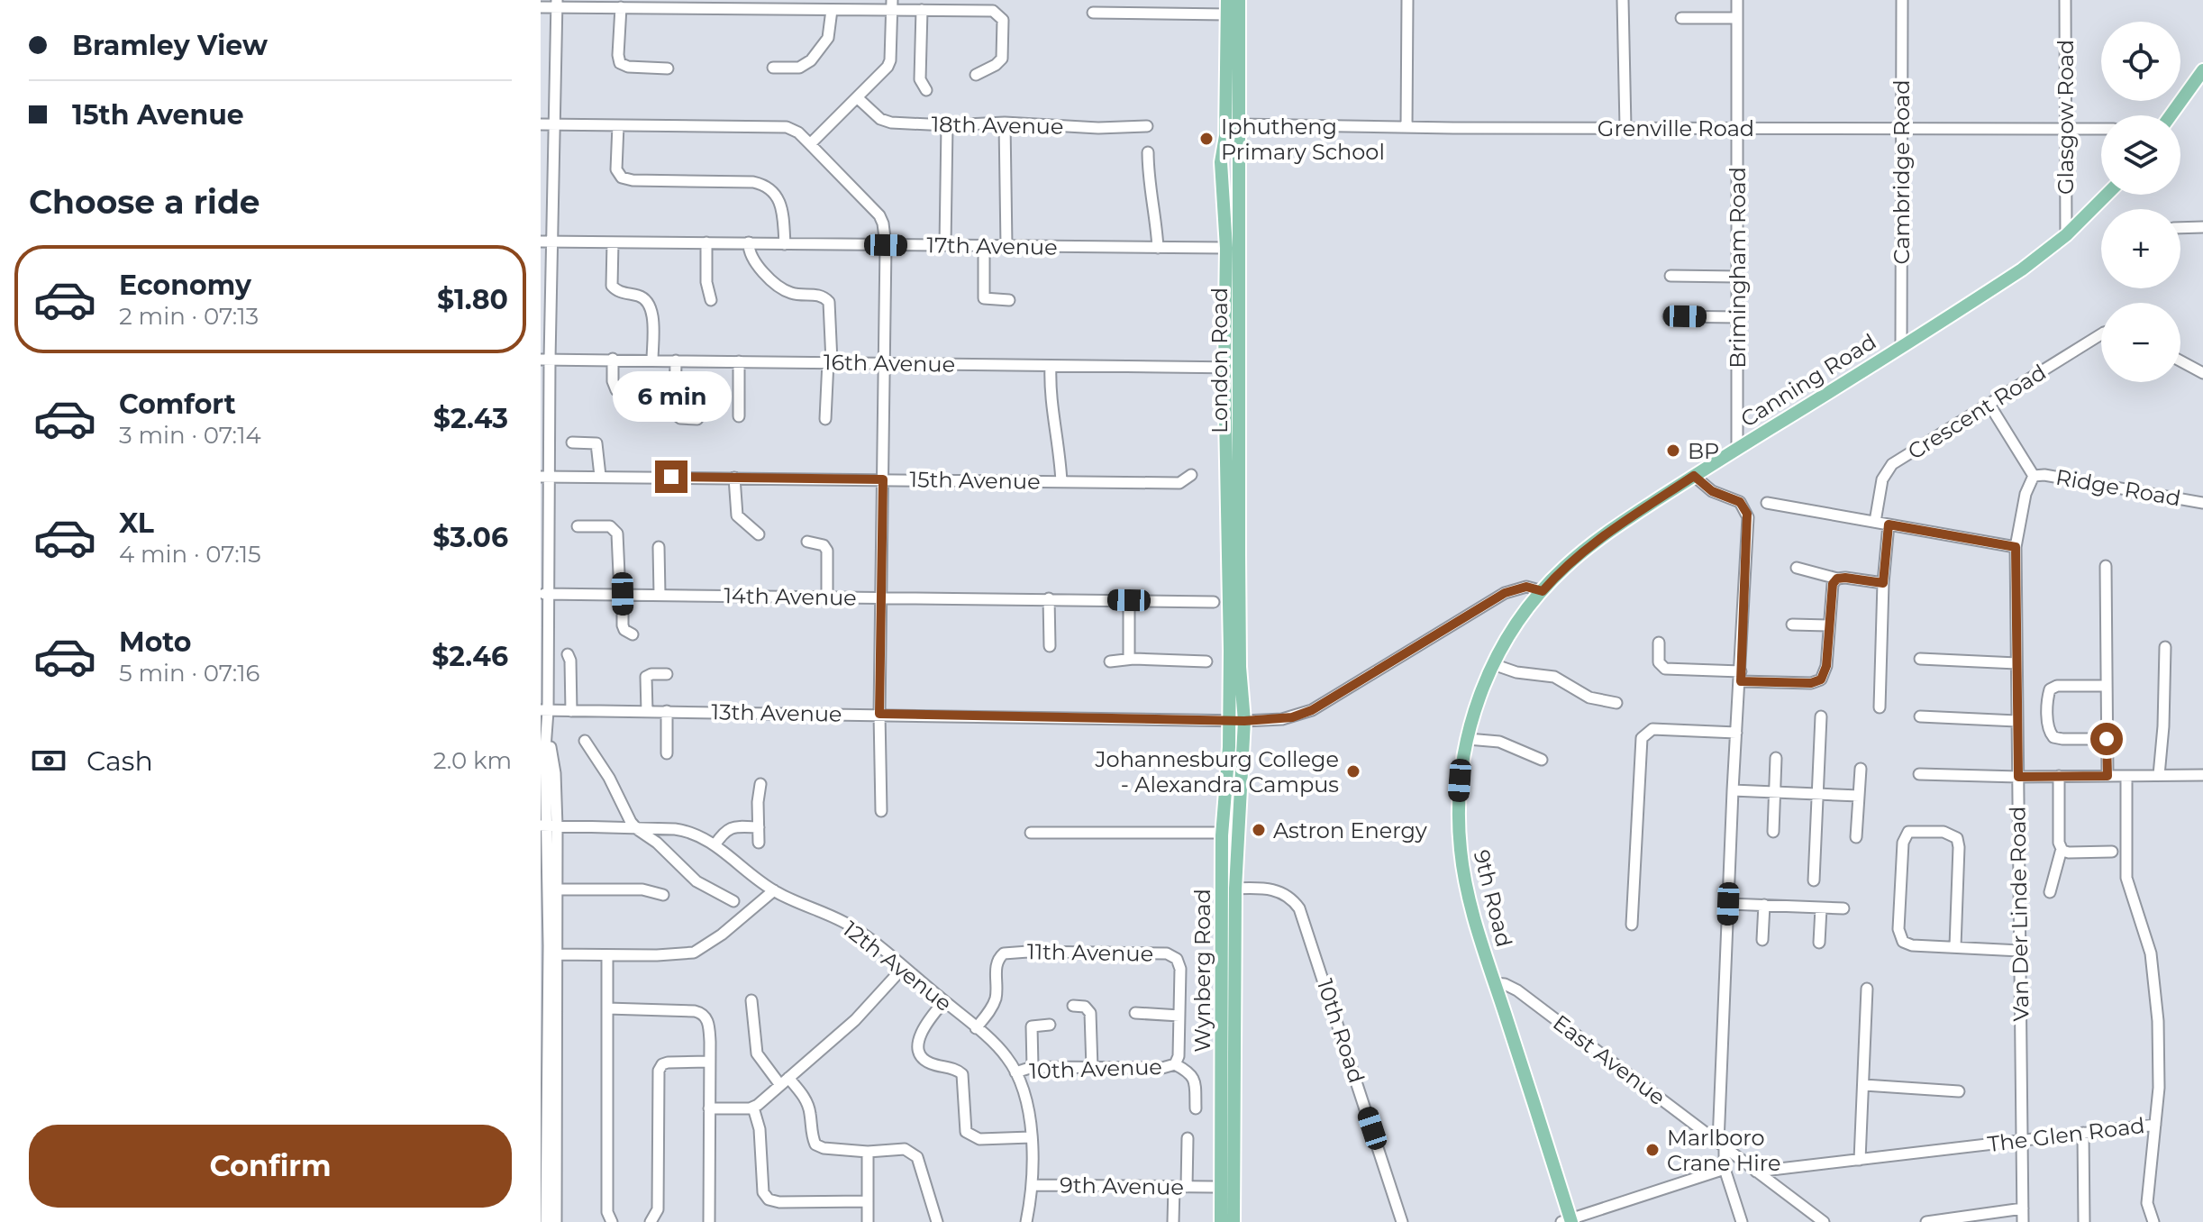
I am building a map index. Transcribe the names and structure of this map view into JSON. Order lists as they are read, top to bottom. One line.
{"streets":{"main road":["London Road","Canning Road","9th Road","Wynberg Road"],"street":["Glasgow Road","18th Avenue","Grenville Road","Cambridge Road","17th Avenue","Brimingham Road","16th Avenue","Crescent Road","15th Avenue","Ridge Road","14th Avenue","13th Avenue","Van Der Linde Road","11th Avenue","12th Avenue","10th Road","East Avenue","10th Avenue","The Glen Road","9th Avenue"]},"crossings":[["Glasgow Road","Grenville Road"],["Glasgow Road","Canning Road"],["Grenville Road","Cambridge Road"],["Grenville Road","Brimingham Road"],["Grenville Road","London Road"],["Cambridge Road","Canning Road"],["17th Avenue","London Road"],["Brimingham Road","Canning Road"],["London Road","16th Avenue"],["London Road","13th Avenue"],["London Road","Wynberg Road"],["Canning Road","9th Road"],["Ridge Road","Van Der Linde Road"],["13th Avenue","Wynberg Road"],["9th Road","East Avenue"],["Van Der Linde Road","The Glen Road"],["11th Avenue","12th Avenue"],["12th Avenue","10th Avenue"],["12th Avenue","9th Avenue"],["Wynberg Road","10th Road"],["East Avenue","The Glen Road"]],"places":["Iphutheng Primary School","BP","Johannesburg College - Alexandra Campus","Astron Energy","Marlboro Crane Hire"],"page":{"banner":["Bramley View","15th Avenue"],"map_buttons":["+","−"],"heading":"Choose a ride","list":[{"name":"Economy","note":"2 min · 07:13","value":"$1.80"},{"name":"Comfort","note":"3 min · 07:14","value":"$2.43"},{"name":"XL","note":"4 min · 07:15","value":"$3.06"},{"name":"Moto","note":"5 min · 07:16","value":"$2.46"}],"bubble":"6 min","pay":["Cash","2.0 km"],"buttons":"Confirm"}}
